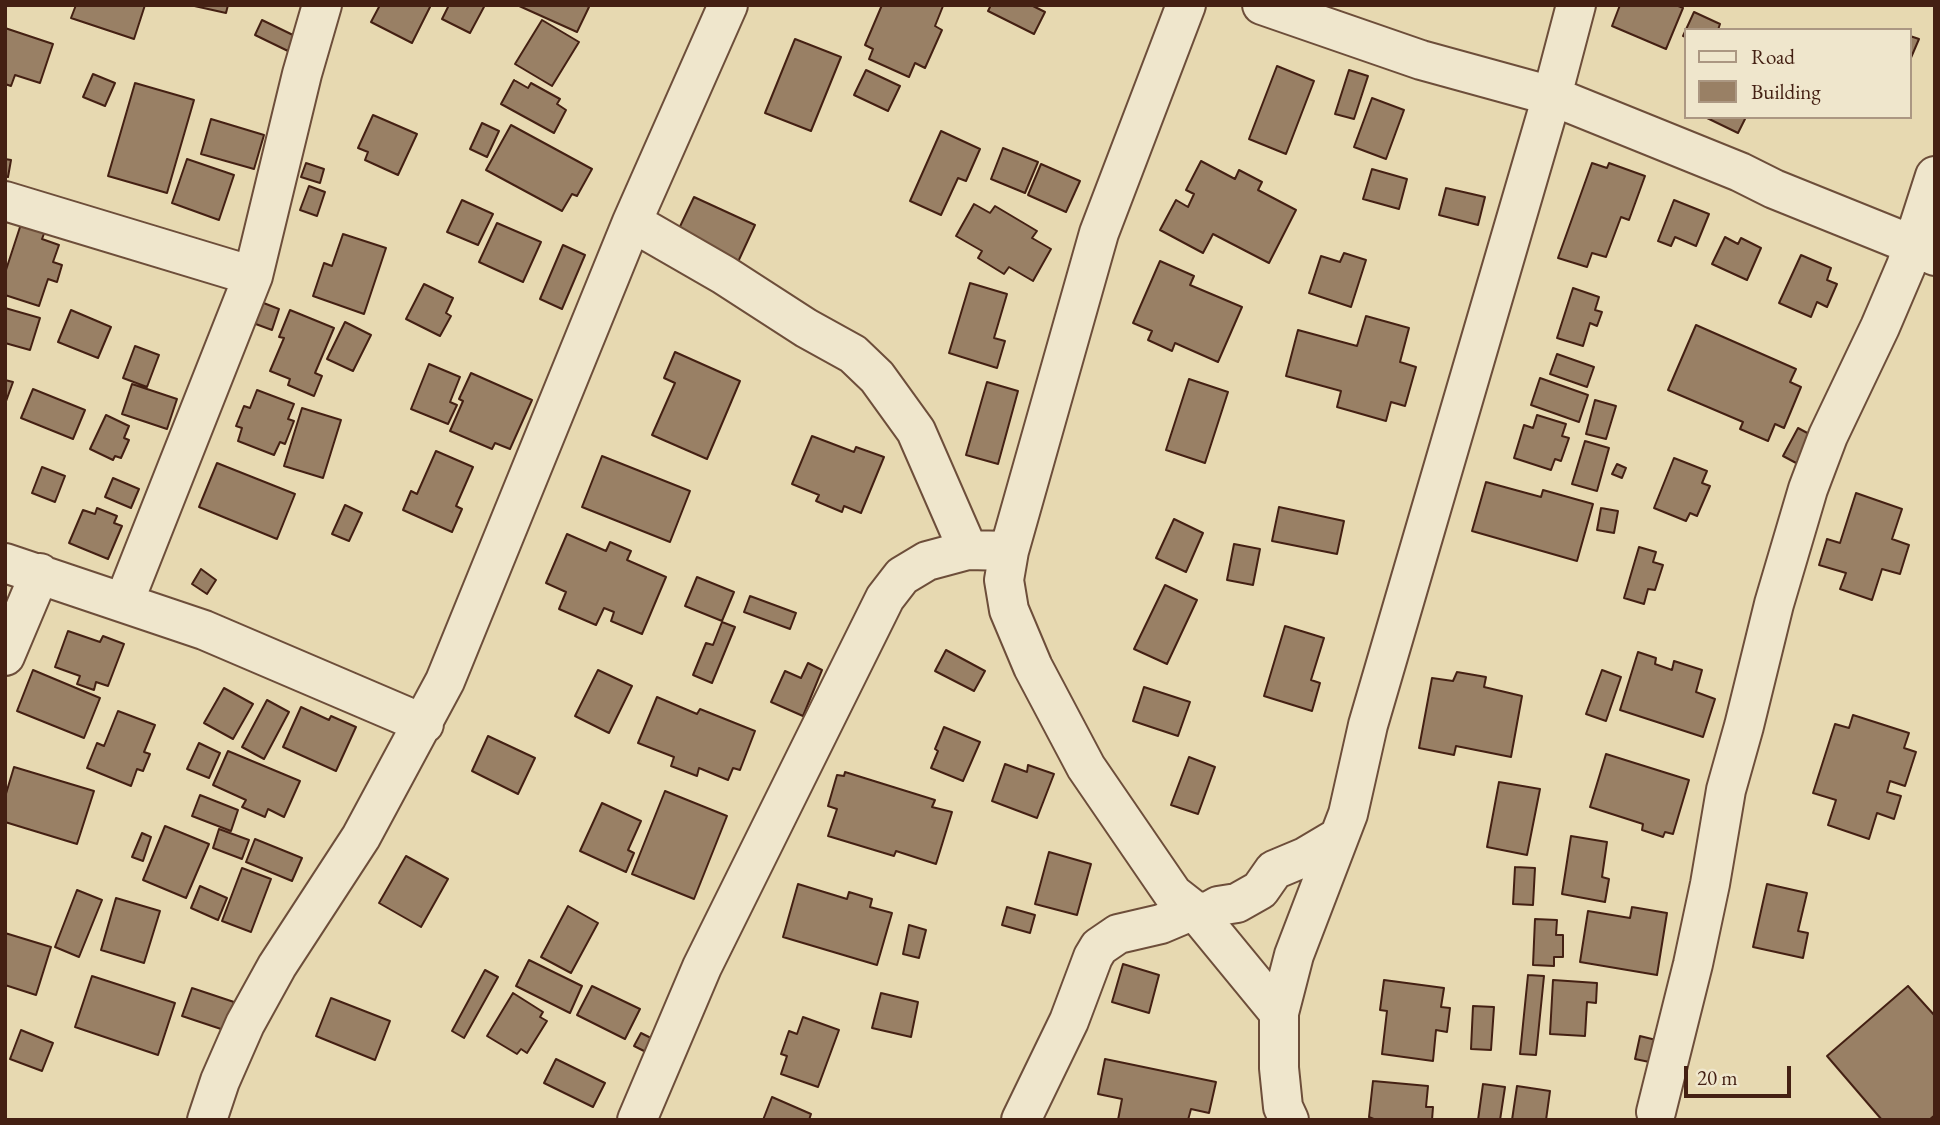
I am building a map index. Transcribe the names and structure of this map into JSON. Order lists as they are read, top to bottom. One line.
{"legend":["Road","Building"],"scale_bar":"20 m"}
